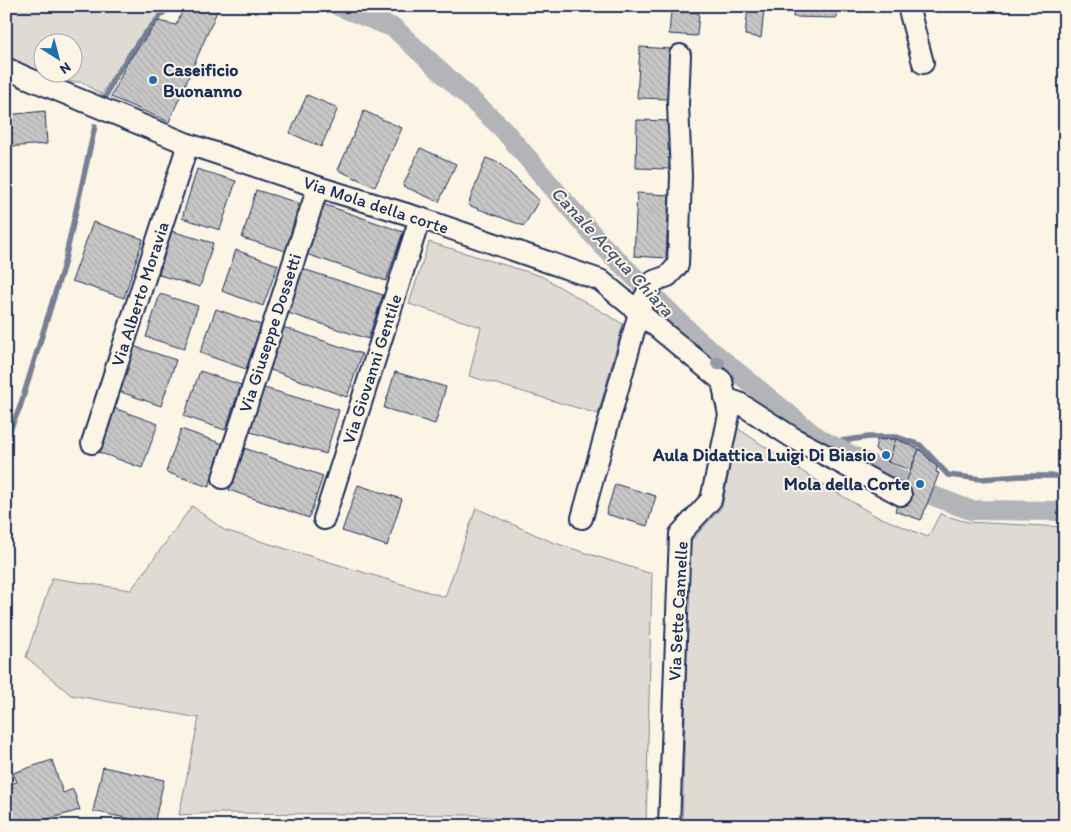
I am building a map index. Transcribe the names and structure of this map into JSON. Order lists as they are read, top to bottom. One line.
{"streets":{"street":["Via Mola della corte","Via Alberto Moravia","Via Giuseppe Dossetti","Via Giovanni Gentile","Via Sette Cannelle"]},"crossings":[["Via Mola della corte","Via Alberto Moravia"],["Via Mola della corte","Via Giuseppe Dossetti"],["Via Mola della corte","Via Giovanni Gentile"],["Via Mola della corte","Via Sette Cannelle"]],"water":["Canale Acqua Chiara"],"places":["Caseificio Buonanno","Aula Didattica Luigi Di Biasio","Mola della Corte"],"north":"bottom right"}
